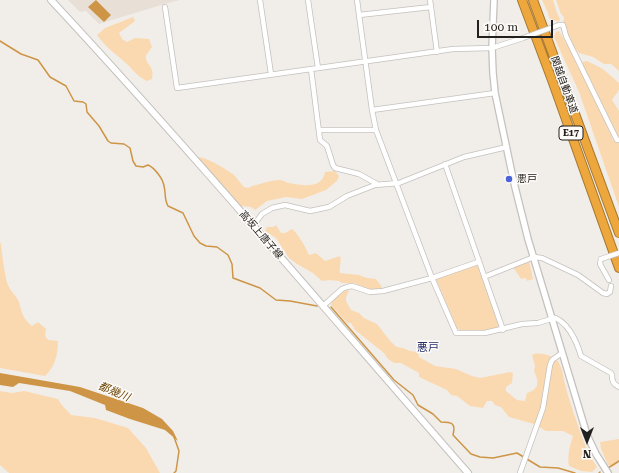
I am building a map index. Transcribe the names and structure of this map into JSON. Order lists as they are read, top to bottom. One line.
{"streets":{"highway":["関越自動車道","E17"],"main road":["高坂上唐子線"]},"districts":["悪戸"],"water":["都幾川"],"places":["悪戸"],"scale_bar":"100 m","north":"bottom"}
